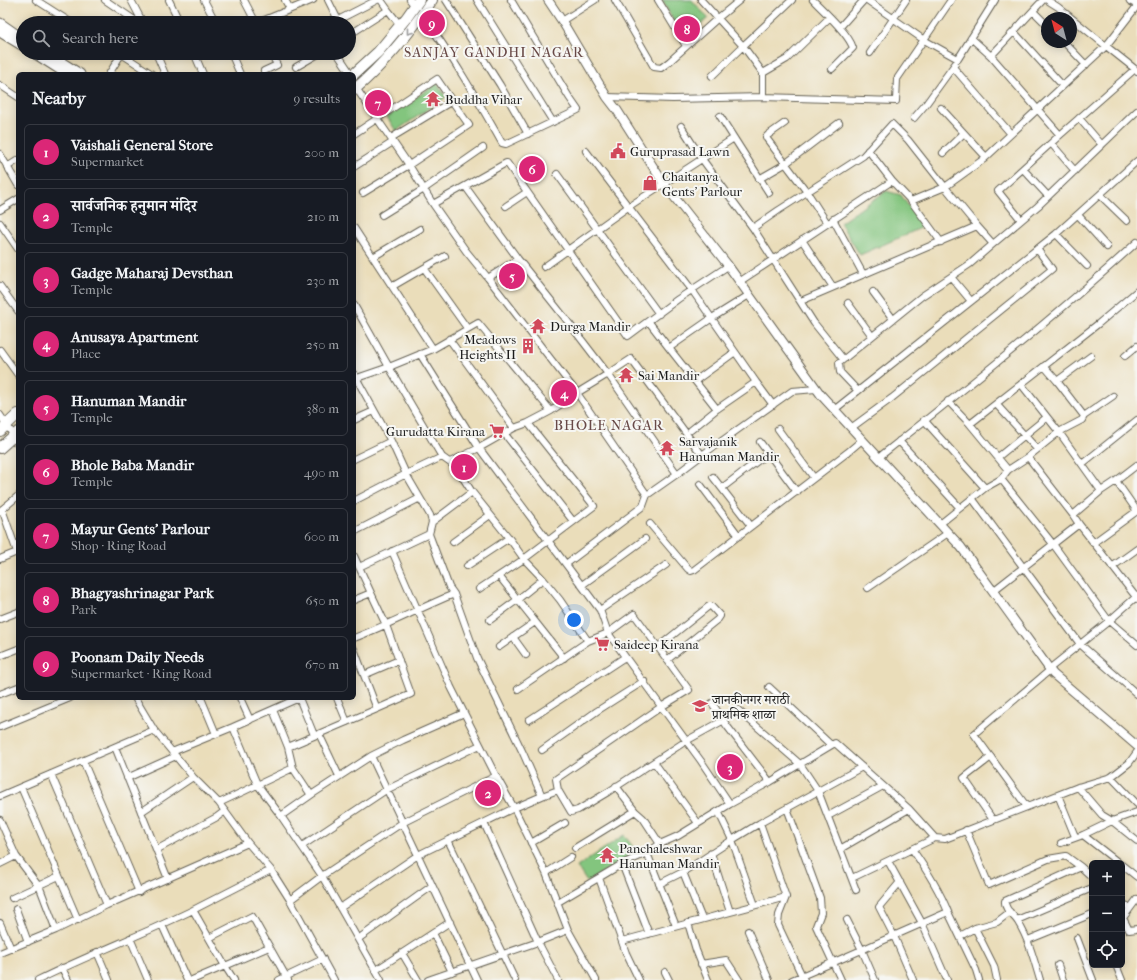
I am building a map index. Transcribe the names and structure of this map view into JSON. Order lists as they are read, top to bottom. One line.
{"districts":["SANJAY GANDHI NAGAR","BHOLE NAGAR"],"places":{"temple":["Buddha Vihar","Durga Mandir","Sai Mandir","Sarvajanik Hanuman Mandir","Panchaleshwar Hanuman Mandir"],"public building":["Guruprasad Lawn"],"shop":["Chaitanya Gents' Parlour"],"building":["Meadows Heights II"],"supermarket":["Gurudatta Kirana","Saideep Kirana"],"school or university":["जानकीनगर मराठी प्राथमिक शाळा"]},"north":"top left","page":{"pins":["9","8","7","6","5","4","1","3","2"],"search":"Search here","heading":["Nearby","9 results"],"list":[{"mark":"1","name":"Vaishali General Store","note":"Supermarket","value":"200 m"},{"mark":"2","name":"सार्वजनिक हनुमान मंदिर","note":"Temple","value":"210 m"},{"mark":"3","name":"Gadge Maharaj Devsthan","note":"Temple","value":"230 m"},{"mark":"4","name":"Anusaya Apartment","note":"Place","value":"250 m"},{"mark":"5","name":"Hanuman Mandir","note":"Temple","value":"380 m"},{"mark":"6","name":"Bhole Baba Mandir","note":"Temple","value":"490 m"},{"mark":"7","name":"Mayur Gents' Parlour","note":"Shop · Ring Road","value":"600 m"},{"mark":"8","name":"Bhagyashrinagar Park","note":"Park","value":"650 m"},{"mark":"9","name":"Poonam Daily Needs","note":"Supermarket · Ring Road","value":"670 m"}],"map_buttons":["+","−"]}}
